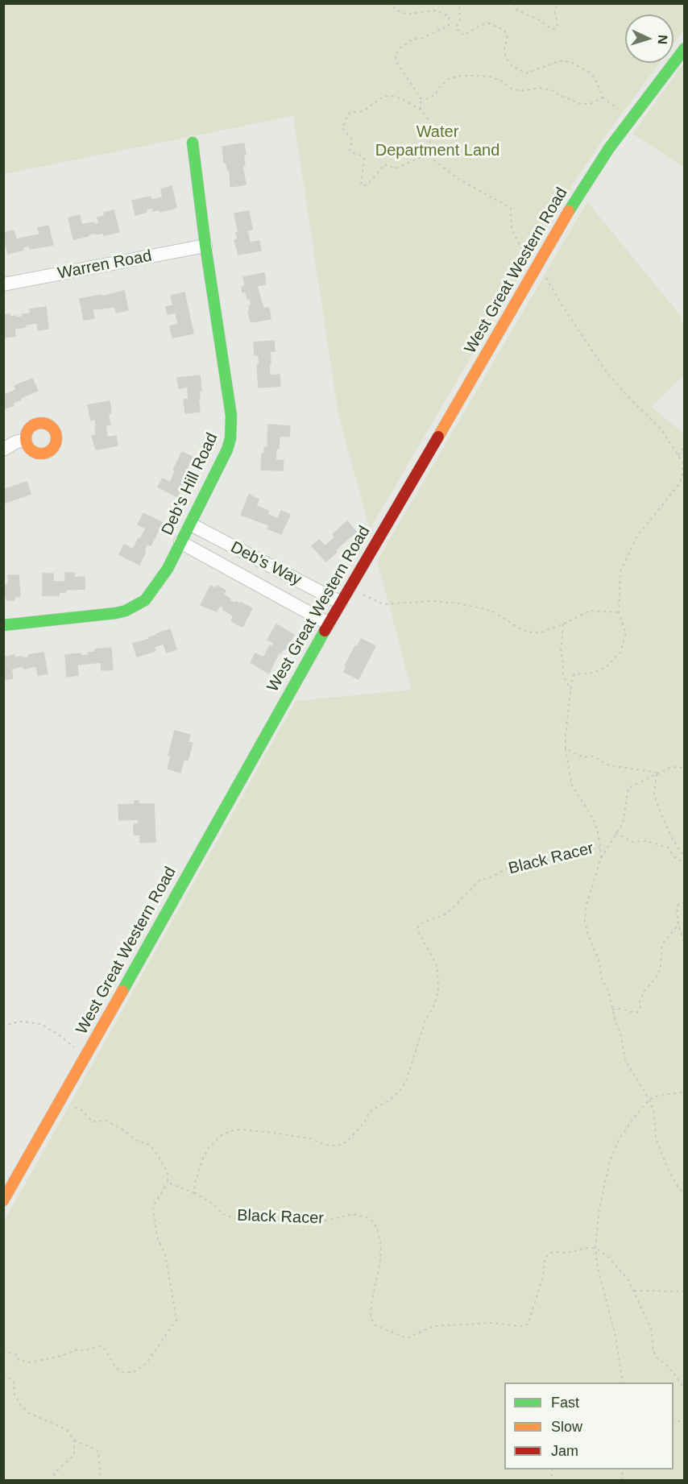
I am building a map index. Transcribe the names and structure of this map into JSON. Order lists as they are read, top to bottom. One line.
{"streets":{"street":["Warren Road","West Great Western Road","Deb's Hill Road","Deb's Way"],"path":["Black Racer"]},"crossings":[["Warren Road","Deb's Hill Road"],["West Great Western Road","Deb's Way"],["Deb's Hill Road","Deb's Way"]],"parks":["Water Department Land"],"legend":["Fast","Slow","Jam"],"north":"right"}
